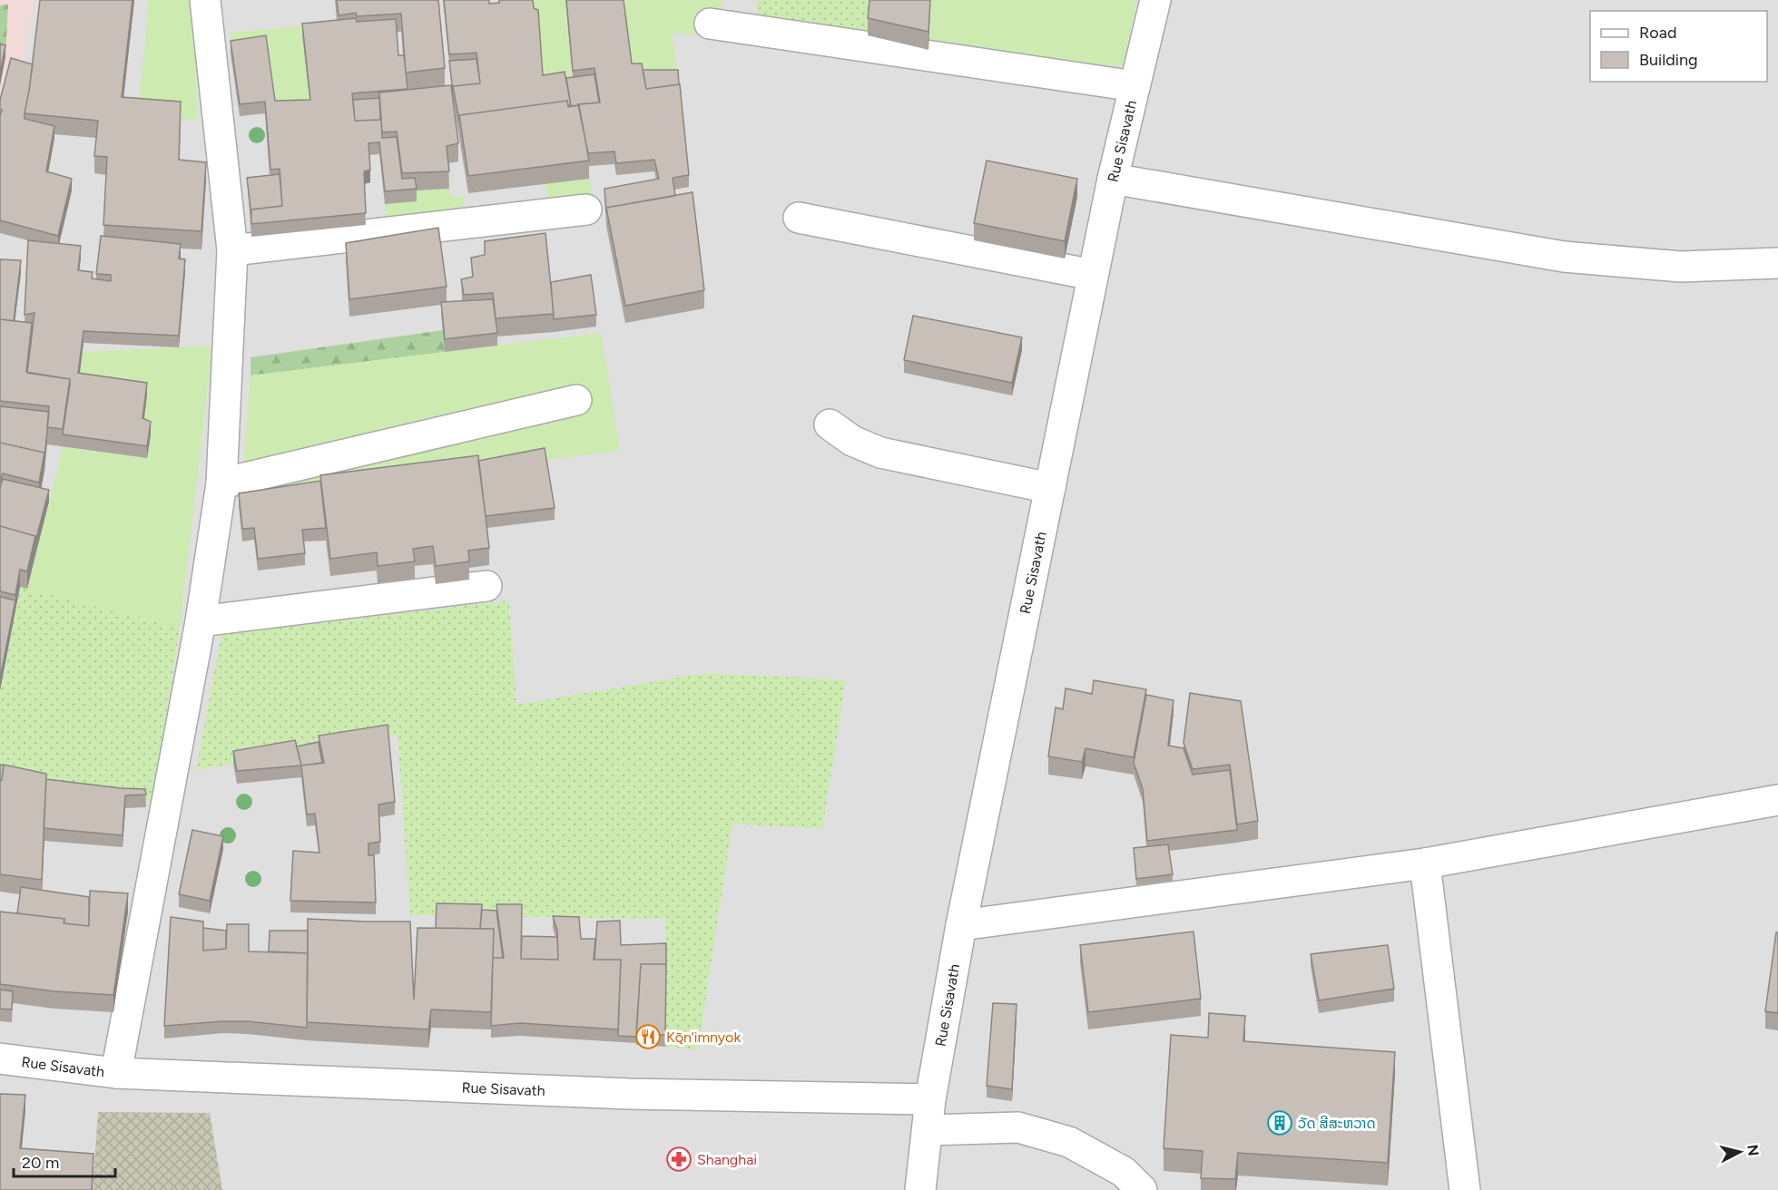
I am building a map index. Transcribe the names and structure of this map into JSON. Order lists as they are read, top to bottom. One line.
{"streets":{"street":["Rue Sisavath"]},"places":{"restaurant":["Kǭn’imnyok"],"building":["ວັດ ສີສະຫວາດ"],"pharmacy":["Shanghai"]},"legend":["Road","Building"],"scale_bar":"20 m","north":"right"}
